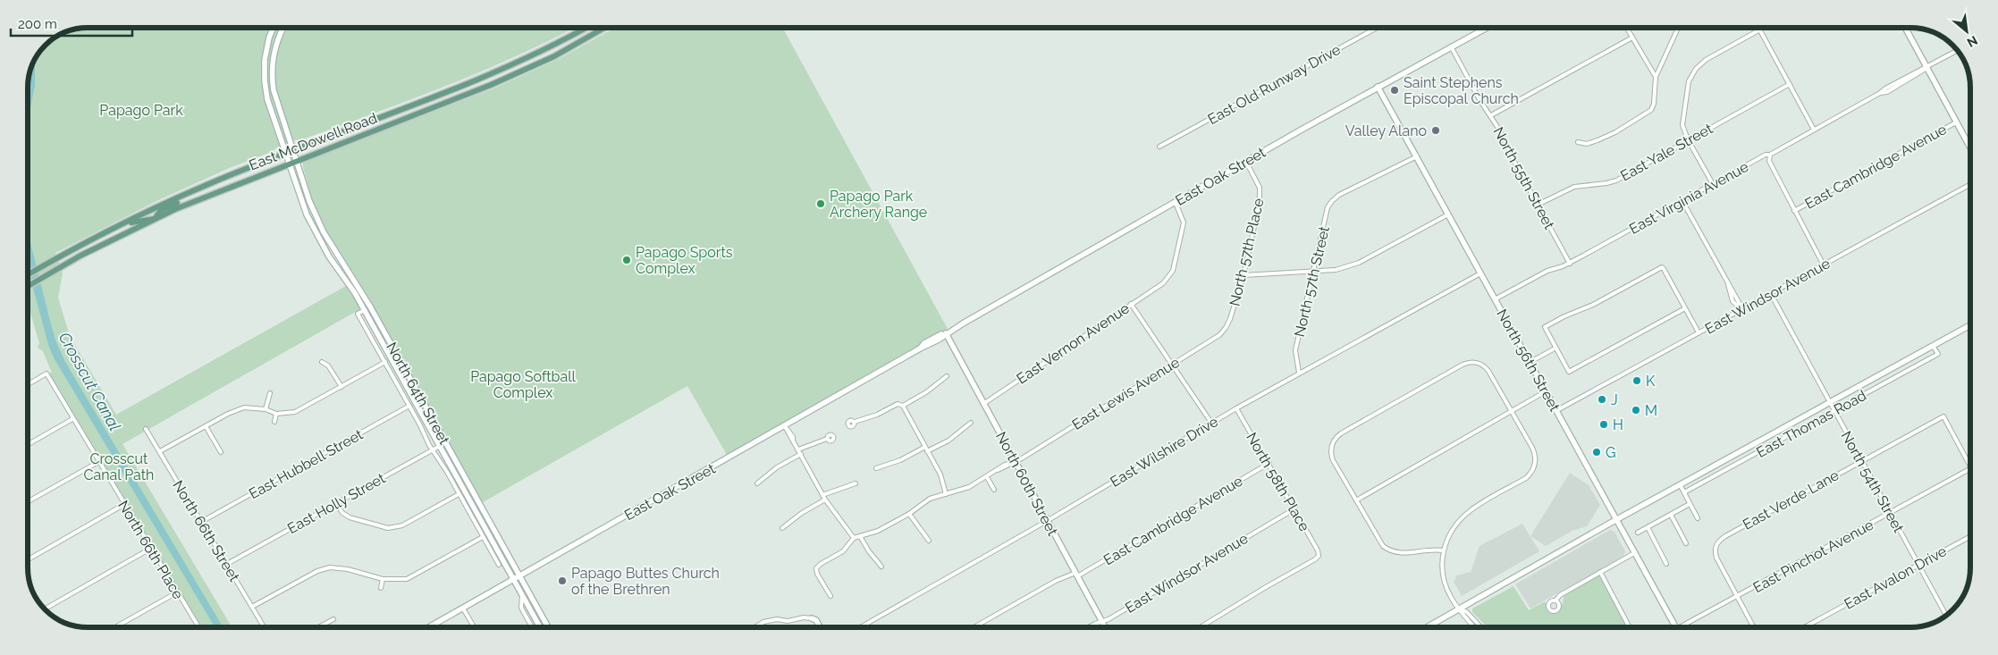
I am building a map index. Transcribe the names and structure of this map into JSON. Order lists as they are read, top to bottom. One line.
{"streets":{"main road":["East McDowell Road","East Oak Street","North 56th Street","North 64th Street","East Thomas Road","North 60th Street"],"street":["East Old Runway Drive","East Yale Street","East Cambridge Avenue","North 55th Street","East Virginia Avenue","North 57th Place","North 57th Street","East Windsor Avenue","East Vernon Avenue","East Lewis Avenue","East Wilshire Drive","East Hubbell Street","North 58th Place","North 54th Street","East Verde Lane","East Holly Street","North 66th Street","North 66th Place","East Pinchot Avenue","East Avalon Drive"]},"crossings":[["East McDowell Road","North 64th Street"],["East Yale Street","North 55th Street"],["East Cambridge Avenue","North 58th Place"],["East Cambridge Avenue","North 60th Street"],["East Oak Street","North 55th Street"],["East Oak Street","North 57th Place"],["East Oak Street","East Vernon Avenue"],["East Oak Street","North 56th Street"],["East Oak Street","North 64th Street"],["East Oak Street","North 60th Street"],["North 55th Street","East Virginia Avenue"],["East Virginia Avenue","North 56th Street"],["North 57th Place","East Lewis Avenue"],["North 57th Street","North 56th Street"],["North 57th Street","East Wilshire Drive"],["East Windsor Avenue","North 56th Street"],["East Windsor Avenue","North 58th Place"],["East Windsor Avenue","North 54th Street"],["East Windsor Avenue","North 60th Street"],["East Vernon Avenue","North 60th Street"],["North 56th Street","East Thomas Road"],["North 56th Street","East Wilshire Drive"],["North 64th Street","East Hubbell Street"],["North 64th Street","East Holly Street"],["East Lewis Avenue","North 60th Street"],["East Thomas Road","North 54th Street"],["East Wilshire Drive","North 58th Place"],["East Wilshire Drive","North 60th Street"],["East Hubbell Street","North 66th Street"],["North 54th Street","East Verde Lane"],["North 54th Street","East Pinchot Avenue"],["North 54th Street","East Avalon Drive"],["East Verde Lane","East Pinchot Avenue"],["East Holly Street","North 66th Street"]],"water":["Crosscut Canal"],"parks":["Papago Park","Papago Softball Complex","Crosscut Canal Path"],"places":["Saint Stephens Episcopal Church","Valley Alano","Papago Park Archery Range","Papago Sports Complex","K","J","M","H","G","Papago Buttes Church of the Brethren"],"scale_bar":"200 m","north":"bottom right"}
